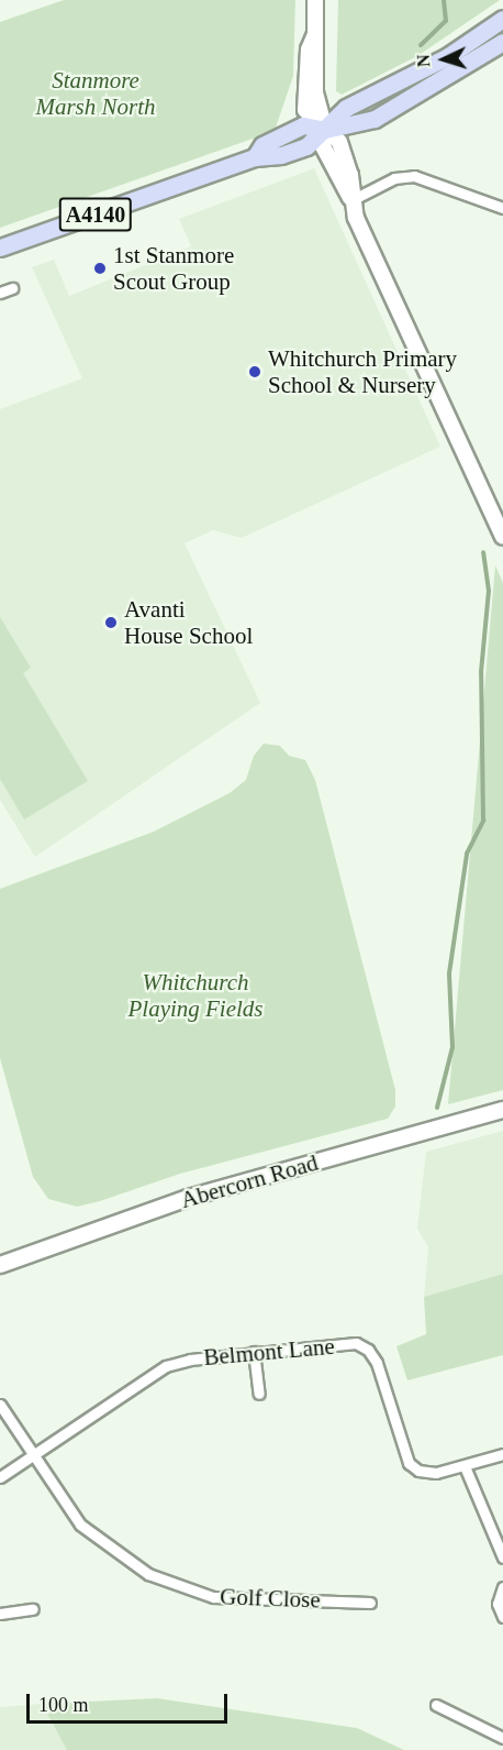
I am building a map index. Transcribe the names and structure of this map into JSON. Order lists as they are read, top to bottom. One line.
{"streets":{"main road":["A4140"],"street":["Abercorn Road","Belmont Lane","Golf Close"]},"crossings":[["Belmont Lane","Golf Close"]],"parks":["Stanmore Marsh North","Whitchurch Playing Fields"],"places":["1st Stanmore Scout Group","Whitchurch Primary School & Nursery","Avanti House School"],"scale_bar":"100 m","north":"left"}
